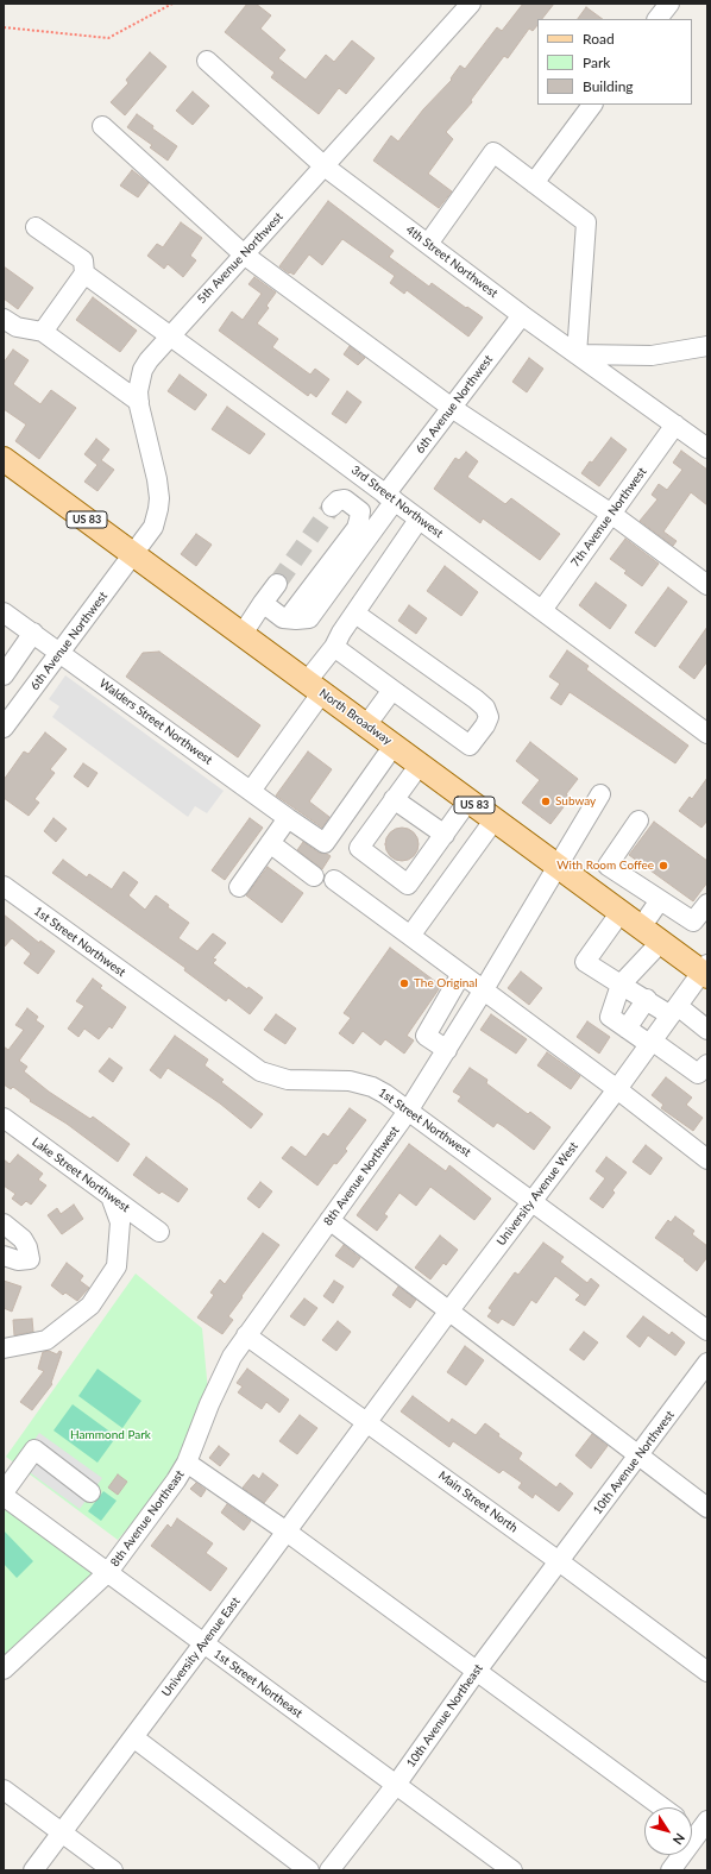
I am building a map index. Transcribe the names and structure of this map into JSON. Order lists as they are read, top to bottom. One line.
{"streets":{"main road":["US 83","North Broadway"],"street":["5th Avenue Northwest","4th Street Northwest","6th Avenue Northwest","3rd Street Northwest","7th Avenue Northwest","Walders Street Northwest","1st Street Northwest","Lake Street Northwest","8th Avenue Northwest","University Avenue West","10th Avenue Northwest","Main Street North","8th Avenue Northeast","University Avenue East","1st Street Northeast","10th Avenue Northeast"]},"crossings":[["5th Avenue Northwest","4th Street Northwest"],["5th Avenue Northwest","6th Avenue Northwest"],["5th Avenue Northwest","3rd Street Northwest"],["5th Avenue Northwest","North Broadway"],["4th Street Northwest","6th Avenue Northwest"],["4th Street Northwest","7th Avenue Northwest"],["6th Avenue Northwest","3rd Street Northwest"],["6th Avenue Northwest","North Broadway"],["6th Avenue Northwest","Walders Street Northwest"],["3rd Street Northwest","7th Avenue Northwest"],["North Broadway","Walders Street Northwest"],["North Broadway","8th Avenue Northwest"],["North Broadway","University Avenue West"],["1st Street Northwest","8th Avenue Northwest"],["1st Street Northwest","University Avenue West"],["8th Avenue Northwest","Main Street North"],["8th Avenue Northwest","8th Avenue Northeast"],["University Avenue West","Main Street North"],["University Avenue West","University Avenue East"],["10th Avenue Northwest","Main Street North"],["10th Avenue Northwest","10th Avenue Northeast"],["Main Street North","8th Avenue Northeast"],["Main Street North","University Avenue East"],["Main Street North","10th Avenue Northeast"],["8th Avenue Northeast","1st Street Northeast"],["University Avenue East","1st Street Northeast"],["1st Street Northeast","10th Avenue Northeast"]],"parks":["Hammond Park"],"places":["Subway","With Room Coffee","The Original"],"legend":["Road","Park","Building"],"north":"bottom right"}
